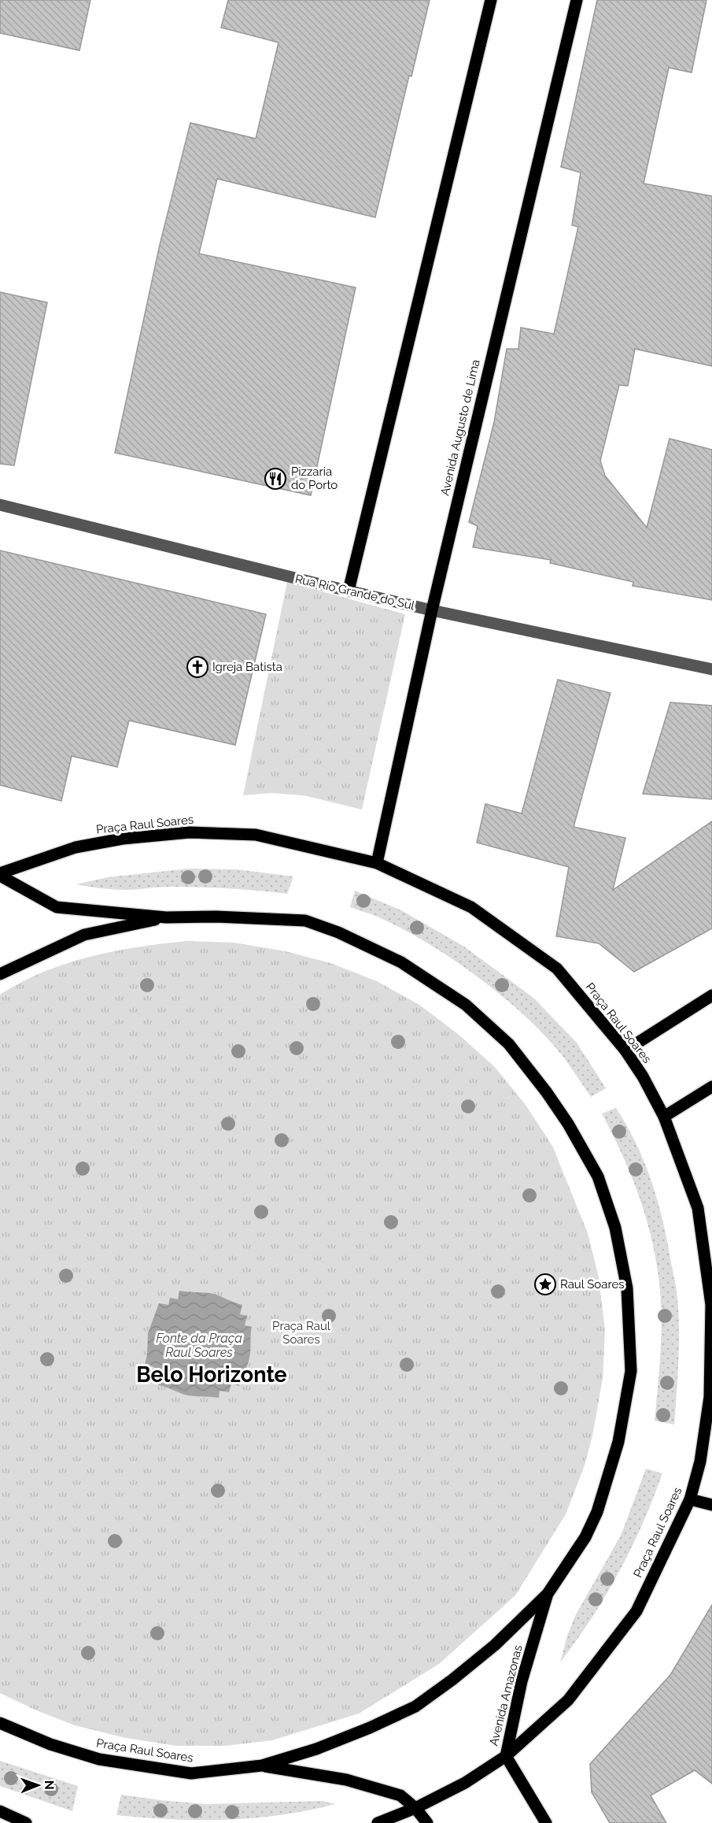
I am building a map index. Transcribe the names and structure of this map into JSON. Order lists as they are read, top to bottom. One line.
{"streets":{"main road":["Avenida Augusto de Lima","Praça Raul Soares","Avenida Amazonas"],"street":["Rua Rio Grande do Sul"]},"crossings":[["Avenida Augusto de Lima","Rua Rio Grande do Sul"],["Avenida Augusto de Lima","Praça Raul Soares"],["Praça Raul Soares","Avenida Amazonas"]],"districts":["Belo Horizonte"],"water":["Fonte da Praça Raul Soares"],"parks":["Praça Raul Soares"],"places":{"restaurant":["Pizzaria do Porto"],"church":["Igreja Batista"],"place":["Raul Soares"]},"north":"right"}
